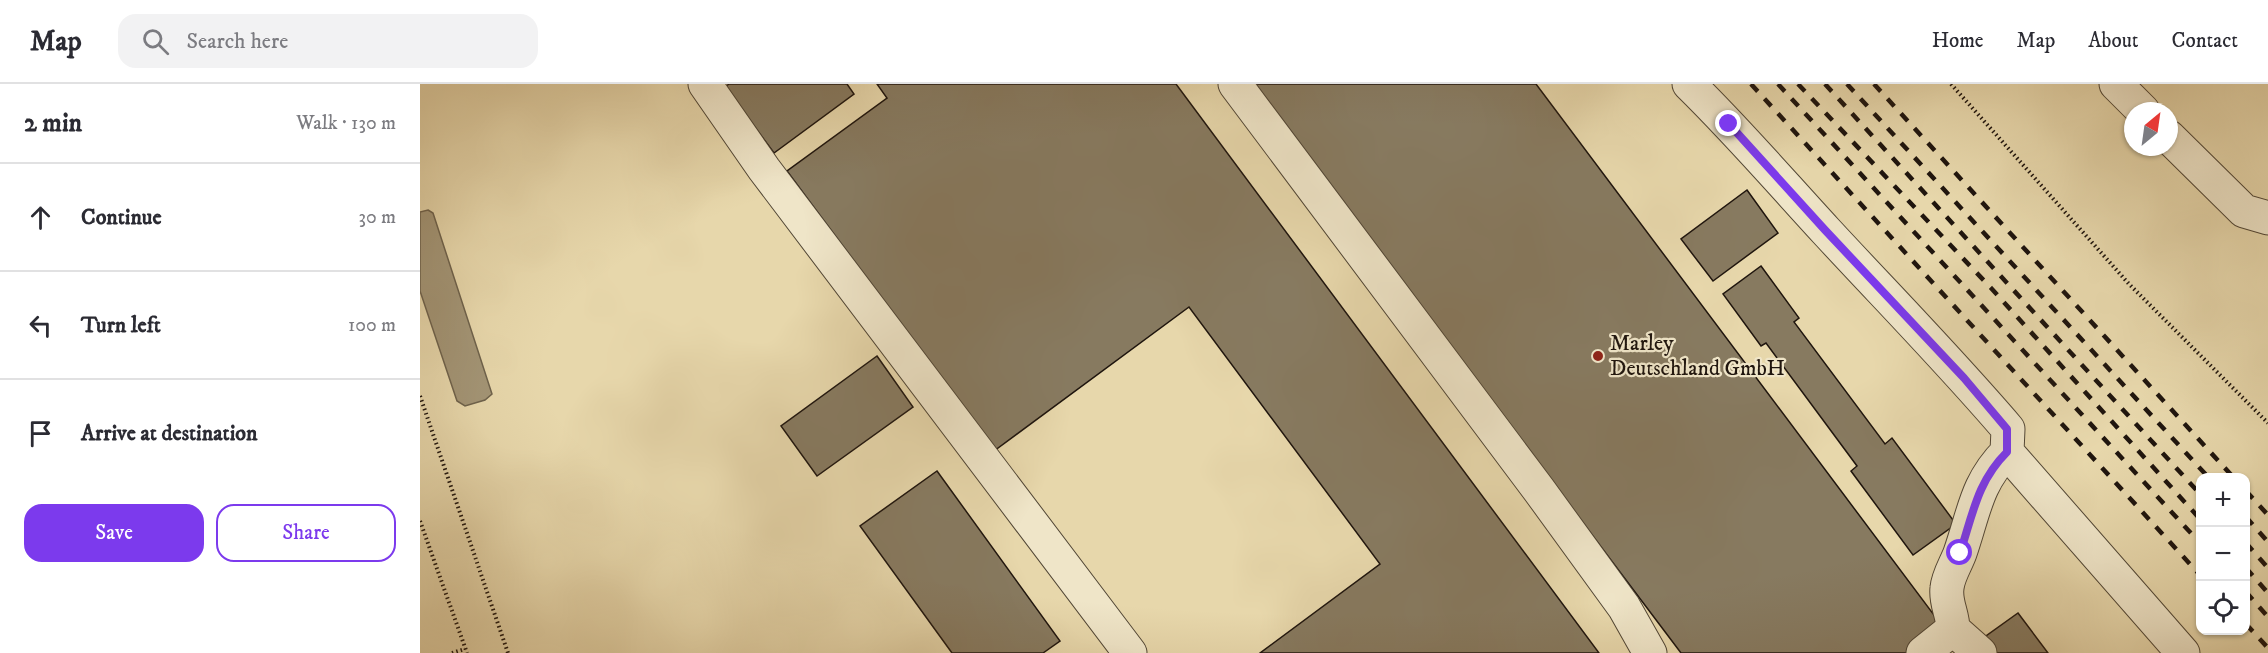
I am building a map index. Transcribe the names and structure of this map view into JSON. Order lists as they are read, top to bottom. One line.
{"places":["Marley Deutschland GmbH"],"north":"top right","page":{"header":"Map","search":"Search here","nav":["Home","Map","About","Contact"],"heading":["2 min","Walk · 130 m"],"list":[["Continue","30 m"],["Turn left","100 m"],"Arrive at destination"],"map_buttons":["+","−"],"buttons":["Save","Share"]}}
